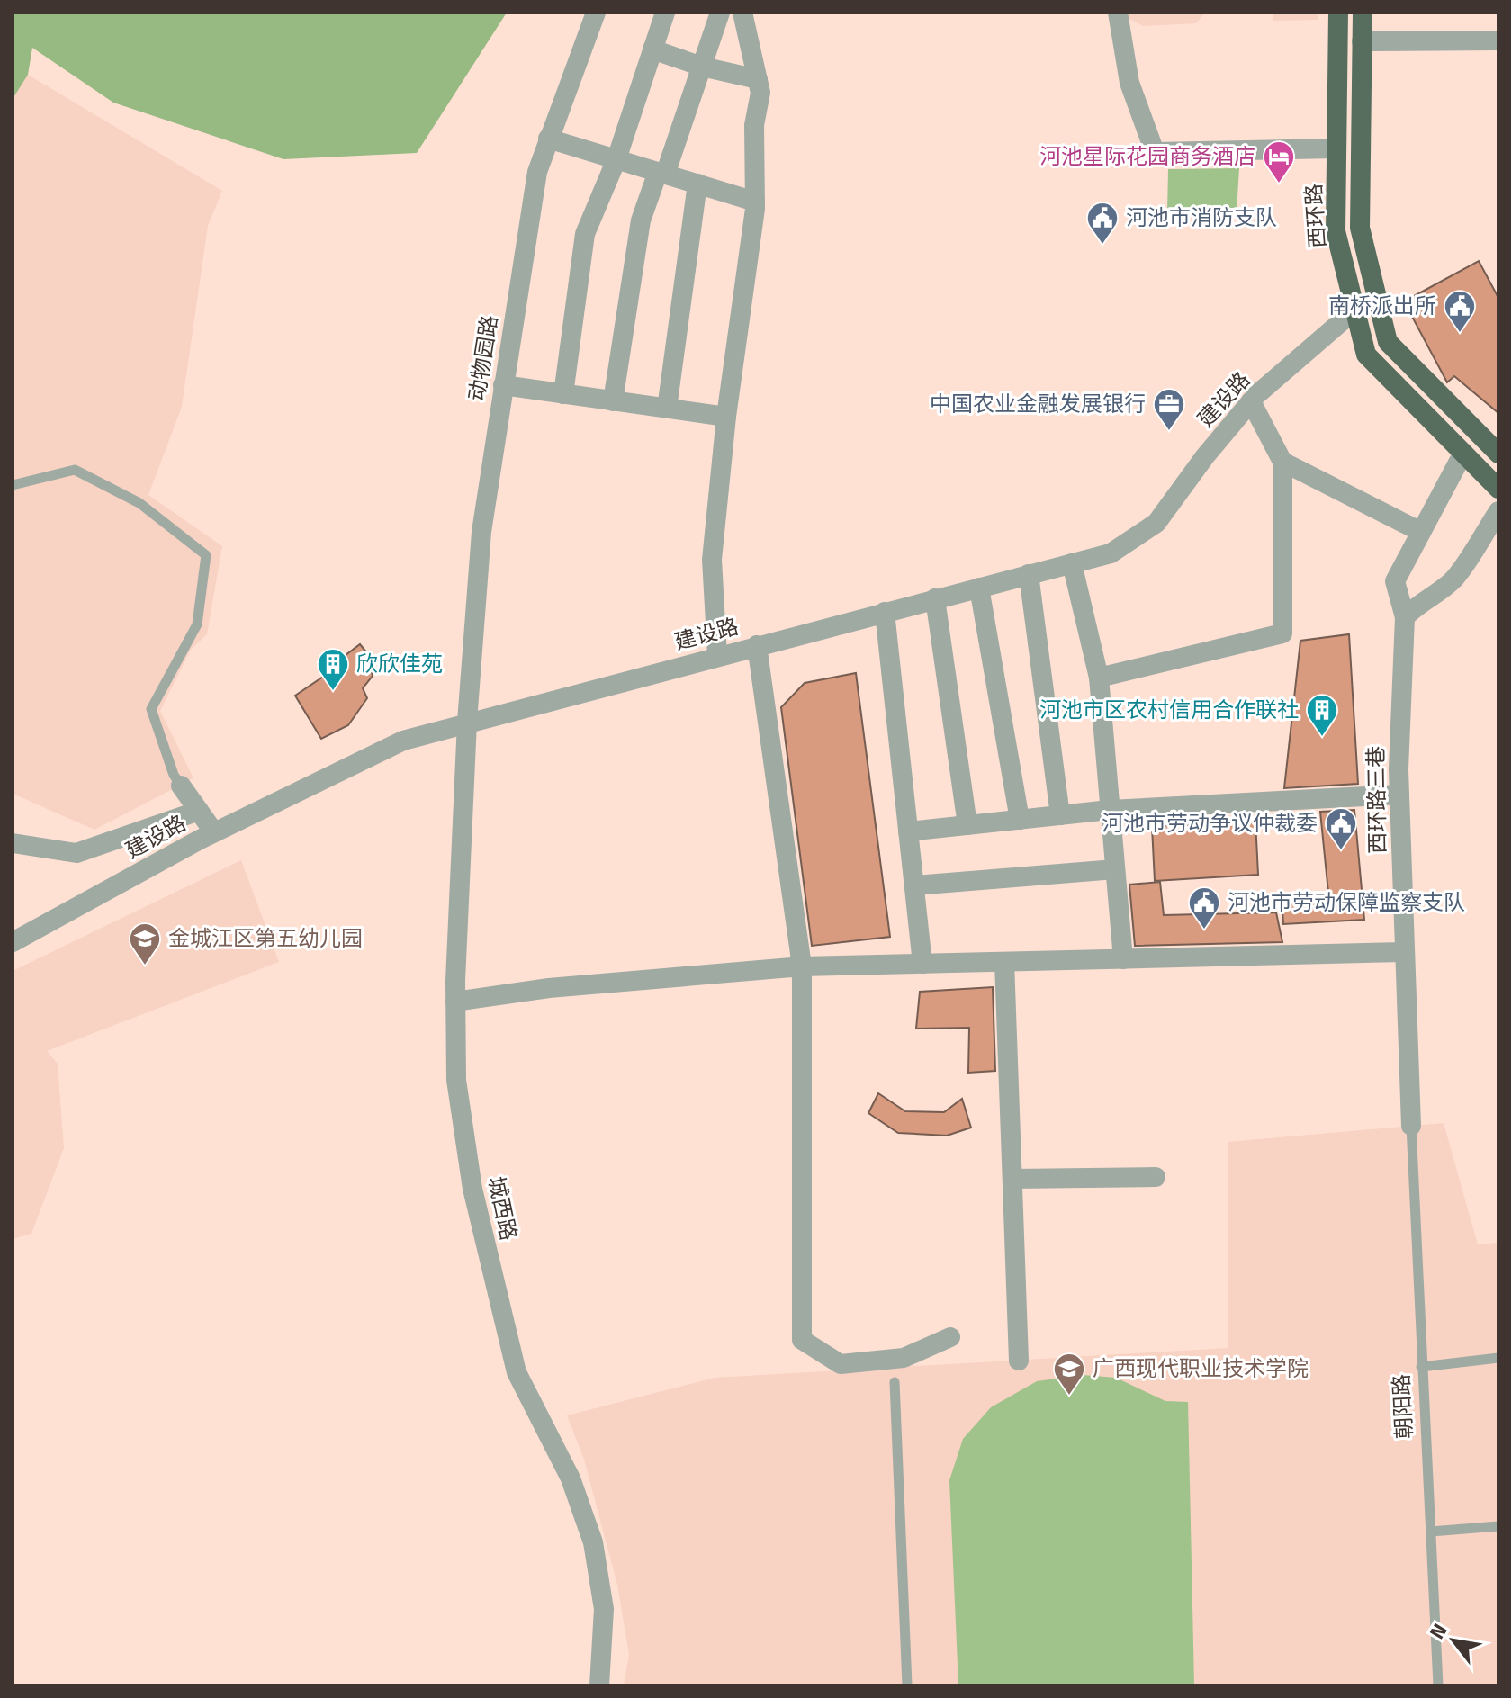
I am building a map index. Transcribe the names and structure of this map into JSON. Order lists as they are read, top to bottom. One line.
{"streets":{"highway":["西环路"],"street":["动物园路","建设路","西环路三巷","城西路"],"lane":["朝阳路"]},"crossings":[["西环路","建设路"],["西环路","西环路三巷"],["动物园路","建设路"],["动物园路","城西路"],["建设路","城西路"],["西环路三巷","朝阳路"]],"places":{"hotel":["河池星际花园商务酒店"],"public building":["河池市消防支队","南桥派出所","河池市劳动争议仲裁委","河池市劳动保障监察支队"],"office":["中国农业金融发展银行"],"building":["欣欣佳苑","河池市区农村信用合作联社"],"school or university":["金城江区第五幼儿园","广西现代职业技术学院"]},"north":"top left"}
